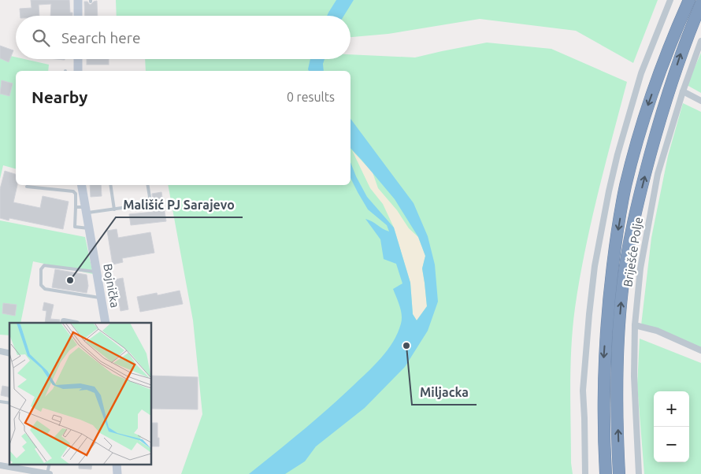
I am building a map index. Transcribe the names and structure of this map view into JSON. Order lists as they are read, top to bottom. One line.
{"streets":{"main road":["Bojnička"],"street":["Briješće Polje"]},"places":["Mališić PJ Sarajevo","Miljacka"],"page":{"search":"Search here","heading":["Nearby","0 results"],"map_buttons":["+","−"]}}
